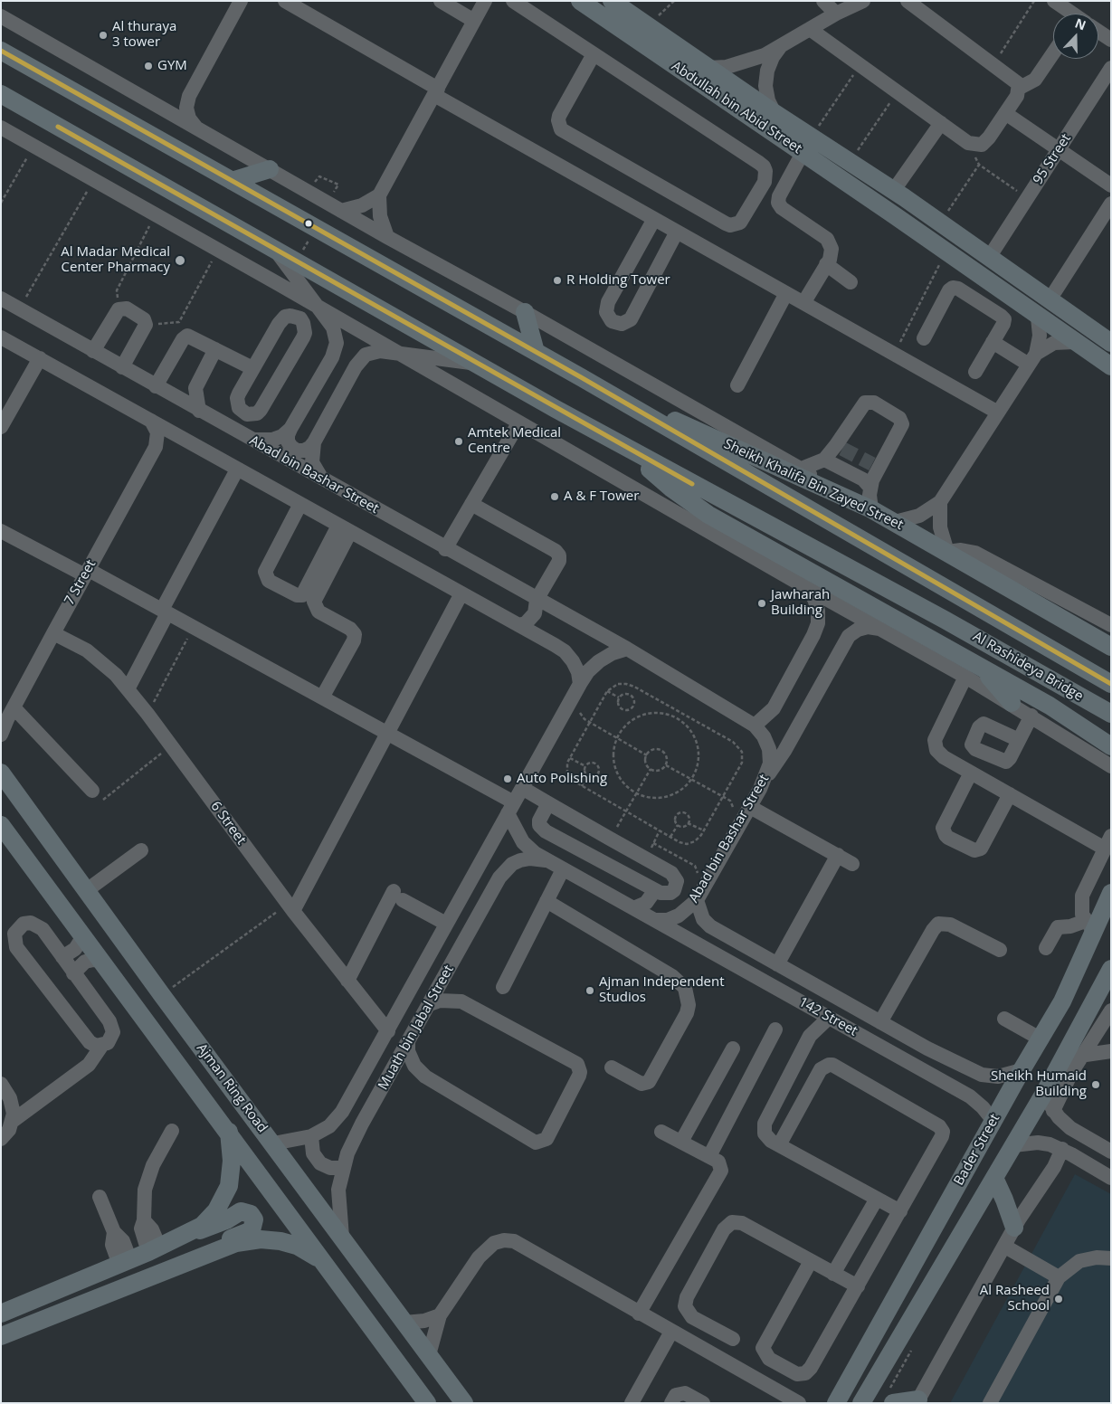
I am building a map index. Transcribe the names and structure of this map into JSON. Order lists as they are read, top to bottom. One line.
{"streets":{"main road":["Abdullah bin Abid Street","Sheikh Khalifa Bin Zayed Street","Al Rashideya Bridge","Ajman Ring Road","Bader Street"],"street":["95 Street","Abad bin Bashar Street","7 Street","6 Street","142 Street","Muath bin Jabal Street"]},"crossings":[["Abdullah bin Abid Street","95 Street"],["Abad bin Bashar Street","142 Street"],["Sheikh Khalifa Bin Zayed Street","Al Rashideya Bridge"],["7 Street","6 Street"],["6 Street","Muath bin Jabal Street"],["142 Street","Bader Street"],["Muath bin Jabal Street","Ajman Ring Road"]],"places":["Al thuraya 3 tower","GYM","Al Madar Medical Center Pharmacy","R Holding Tower","Amtek Medical Centre","A & F Tower","Jawharah Building","Auto Polishing","Ajman Independent Studios","Sheikh Humaid Building","Al Rasheed School"],"north":"top"}
